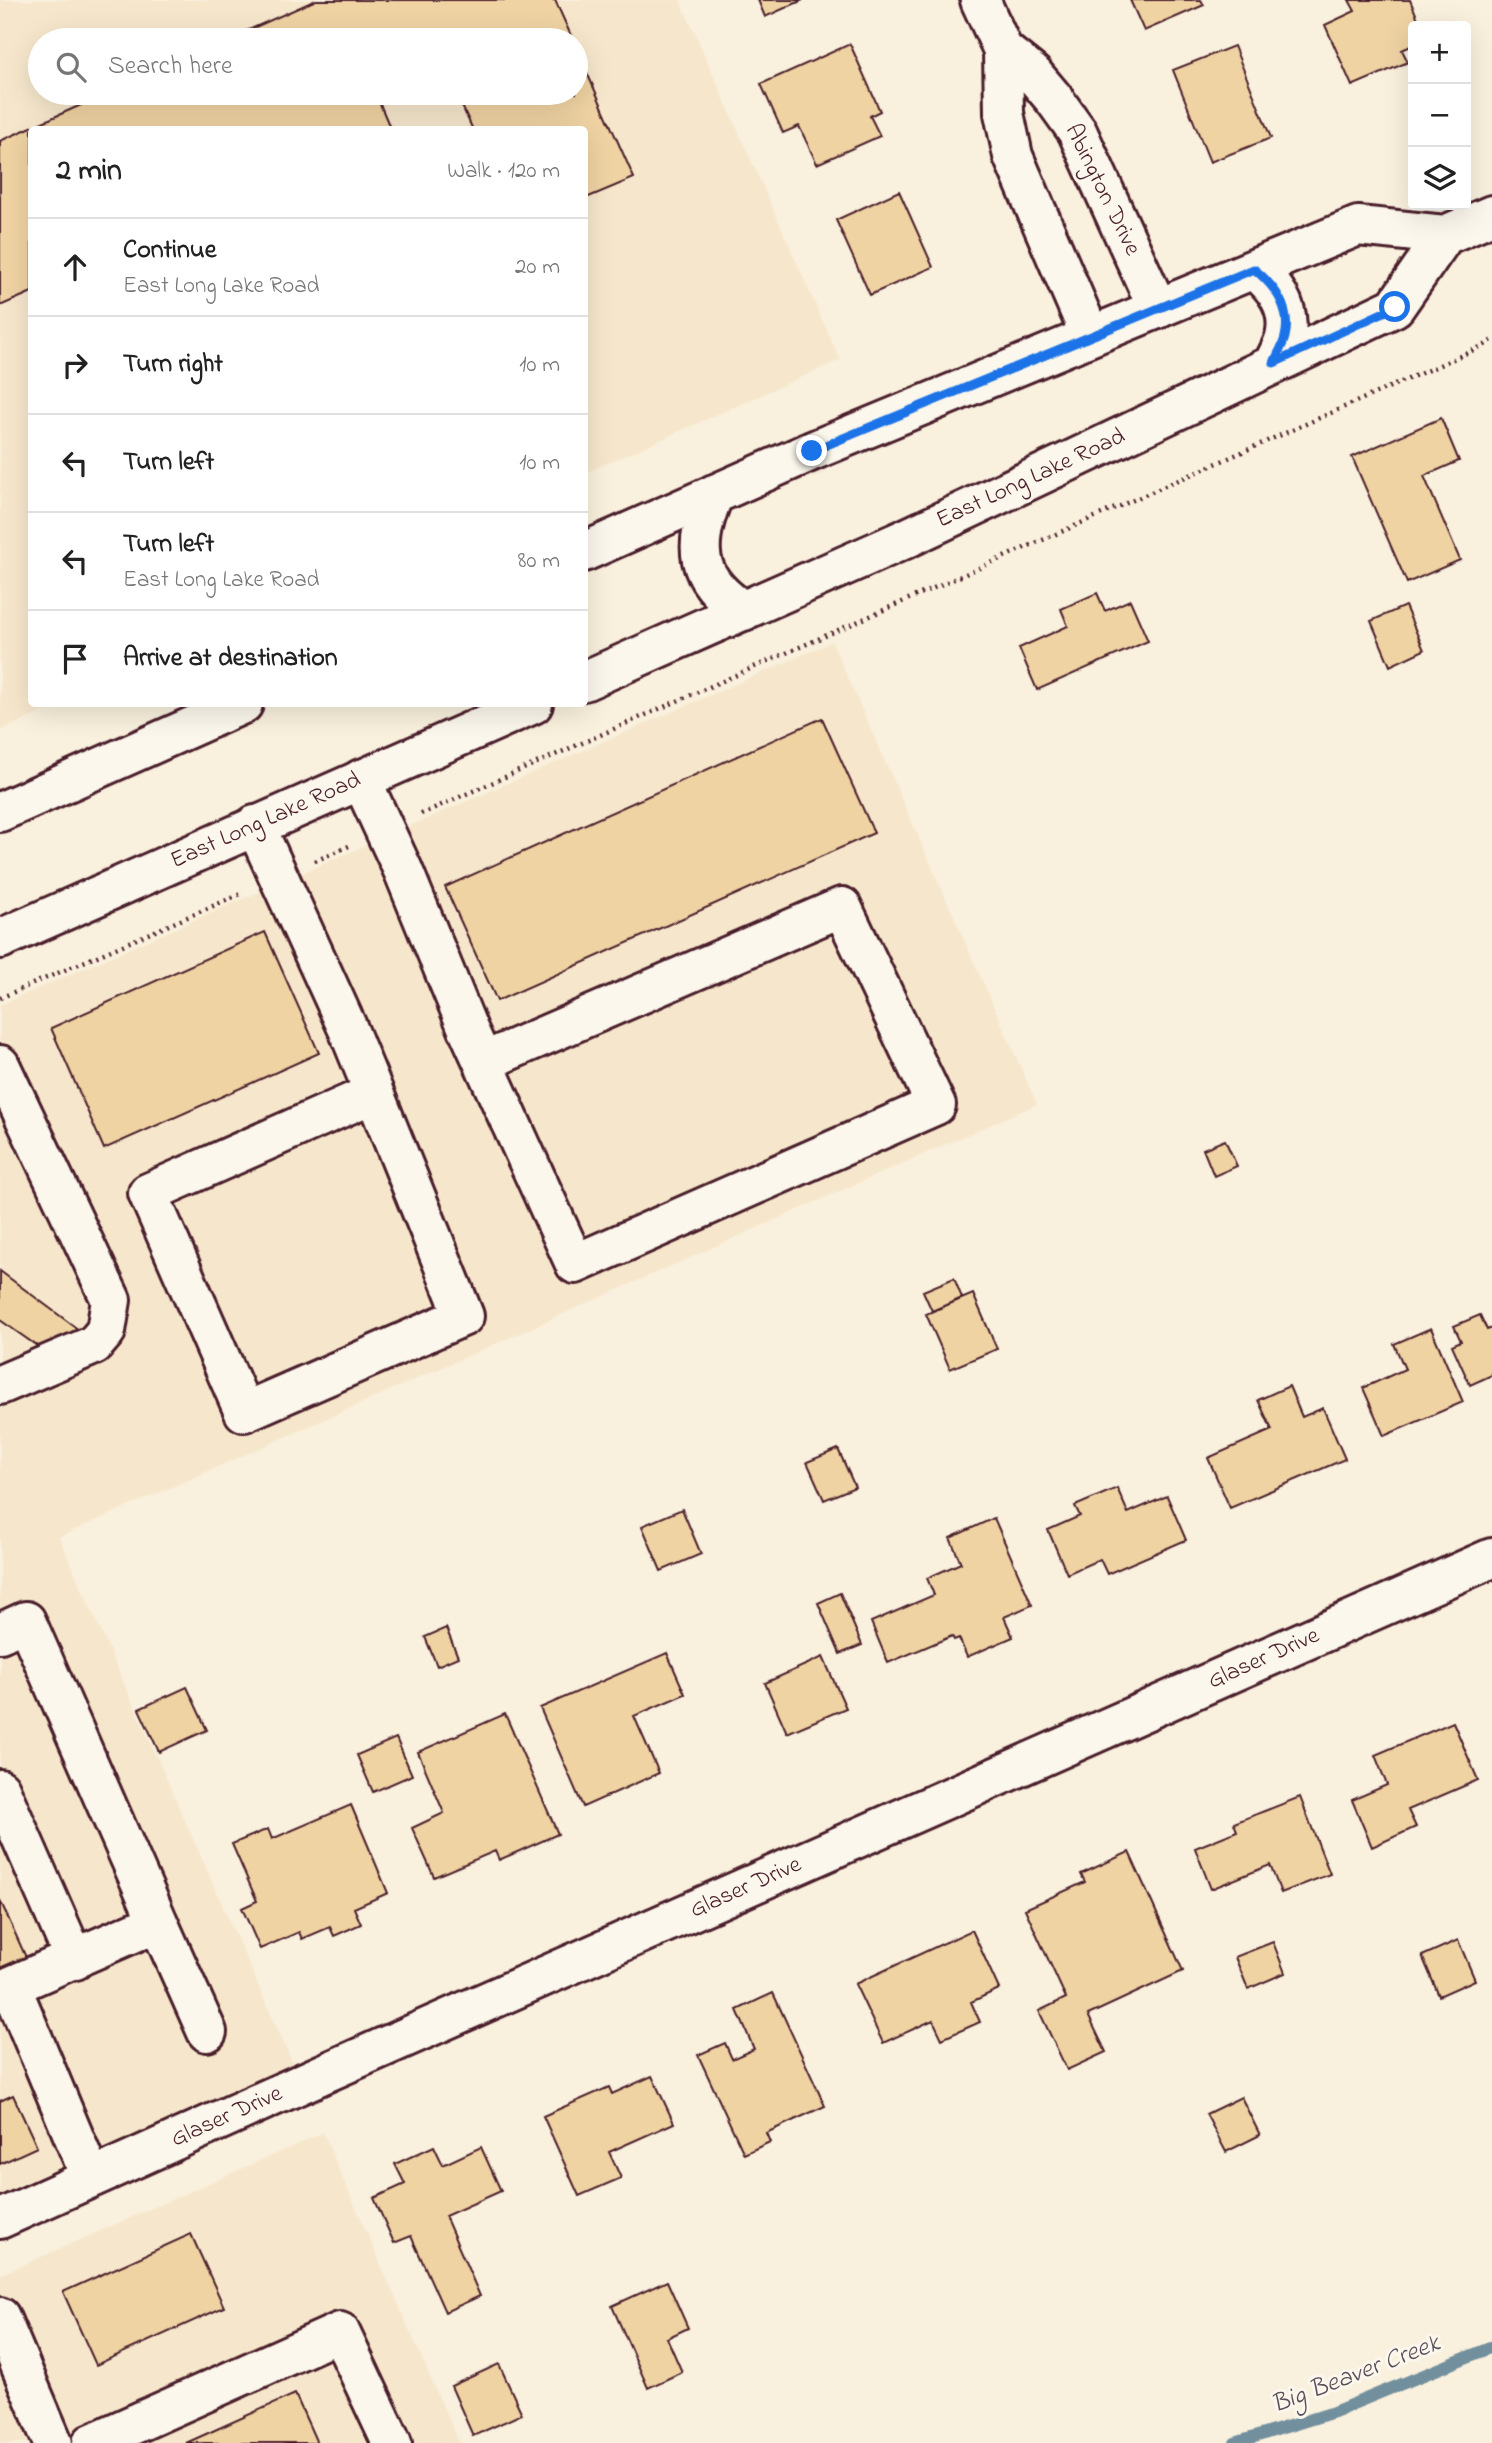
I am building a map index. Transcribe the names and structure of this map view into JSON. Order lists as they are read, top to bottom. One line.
{"streets":{"main road":["Abington Drive","East Long Lake Road","Glaser Drive"]},"water":["Big Beaver Creek"],"page":{"map_buttons":["+","−"],"search":"Search here","heading":["2 min","Walk · 120 m"],"list":[["Continue","East Long Lake Road","20 m"],["Turn right","10 m"],["Turn left","10 m"],["Turn left","East Long Lake Road","80 m"],"Arrive at destination"]}}
